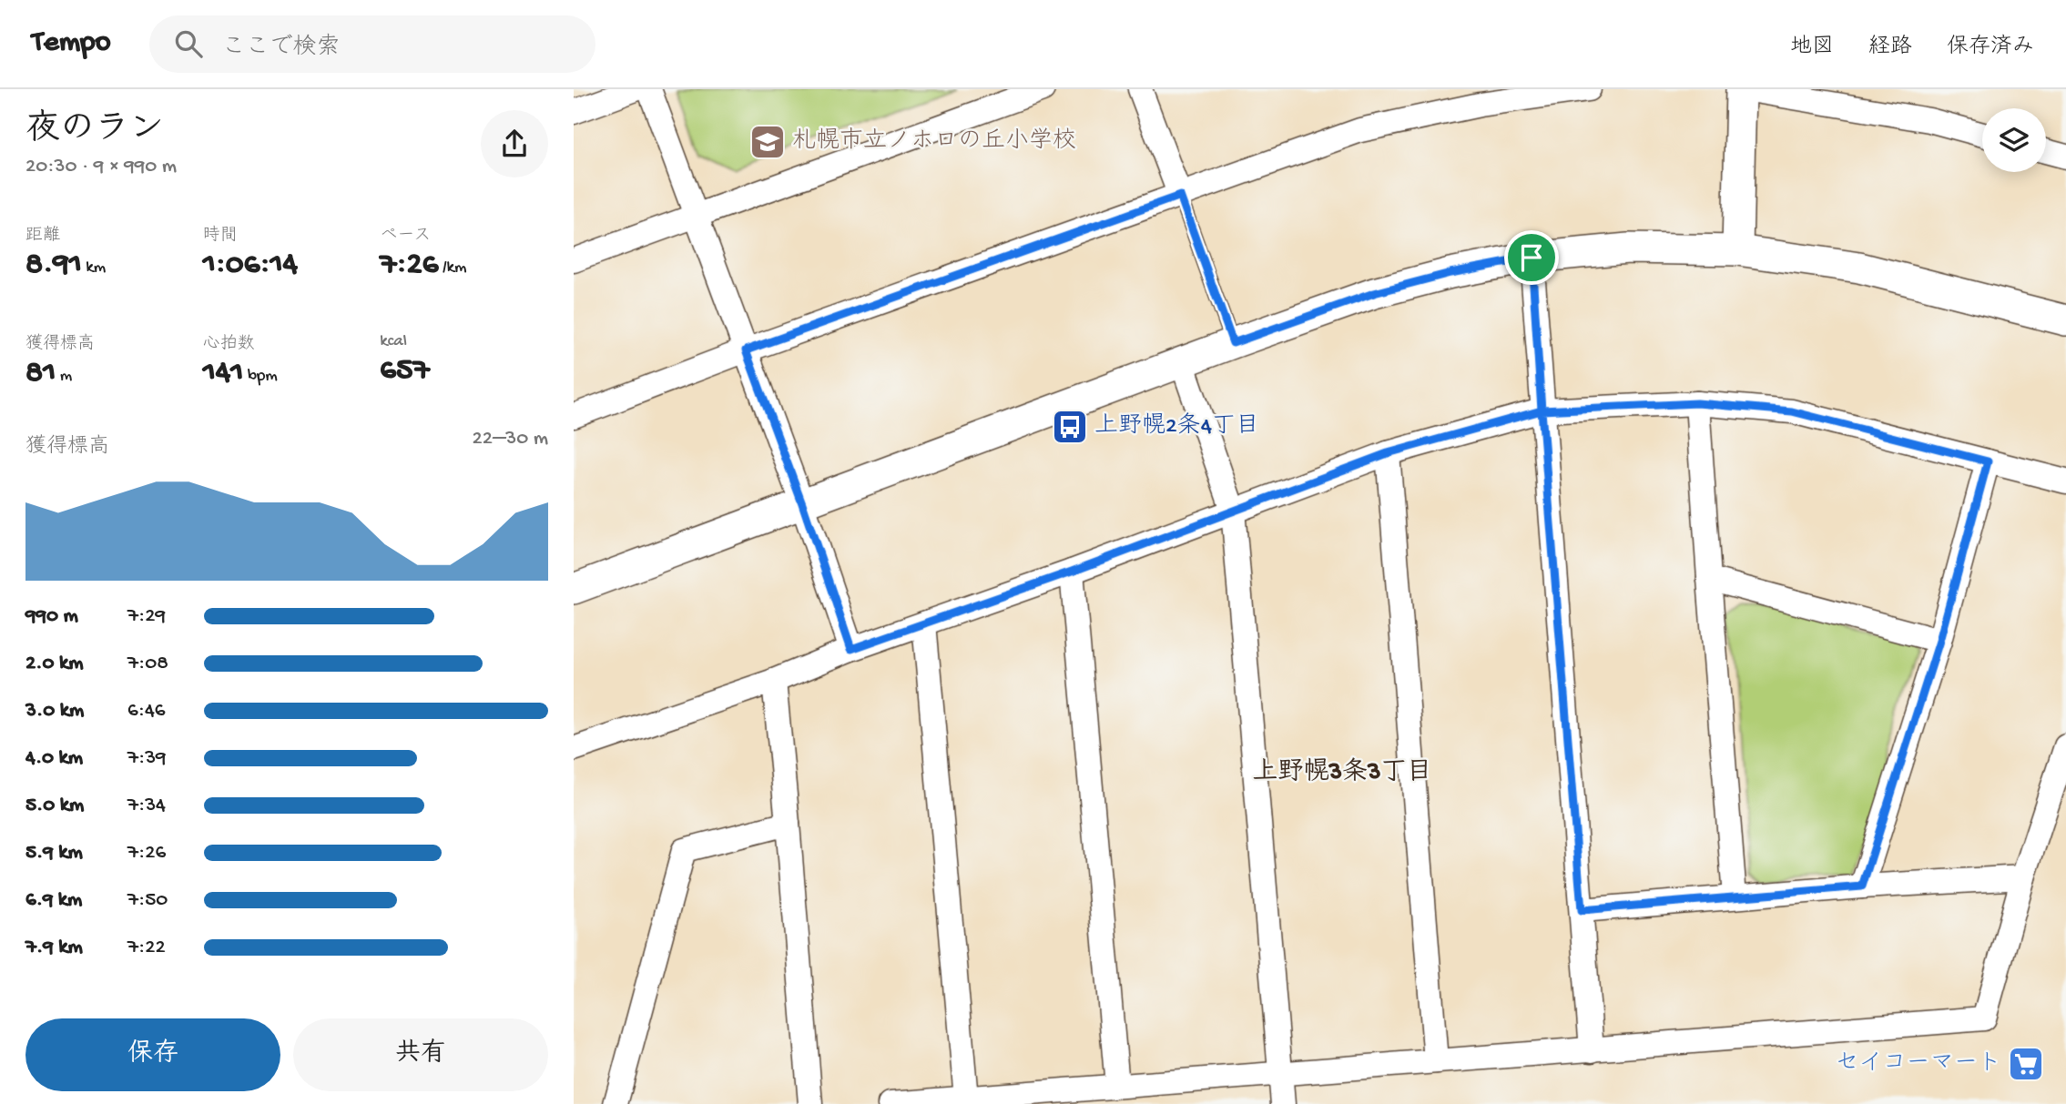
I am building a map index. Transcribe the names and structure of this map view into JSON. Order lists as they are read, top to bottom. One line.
{"districts":["上野幌3条3丁目"],"places":{"school or university":["札幌市立ノホロの丘小学校"],"bus stop":["上野幌2条4丁目"],"supermarket":["セイコーマート"]},"page":{"header":"Tempo","search":"ここで検索","nav":["地図","経路","保存済み"],"heading":["夜のラン","20:30 · 9 × 990 m"],"stats":[["距離","8.91 km"],["時間","1:06:14"],["ペース","7:26 /km"],["獲得標高","81 m"],["心拍数","141 bpm"],["kcal","657"]],"chart":["獲得標高","22–30 m"],"list":[{"name":"990 m","note":"7:29"},{"name":"2.0 km","note":"7:08"},{"name":"3.0 km","note":"6:46"},{"name":"4.0 km","note":"7:39"},{"name":"5.0 km","note":"7:34"},{"name":"5.9 km","note":"7:26"},{"name":"6.9 km","note":"7:50"},{"name":"7.9 km","note":"7:22"}],"buttons":["保存","共有"]}}
